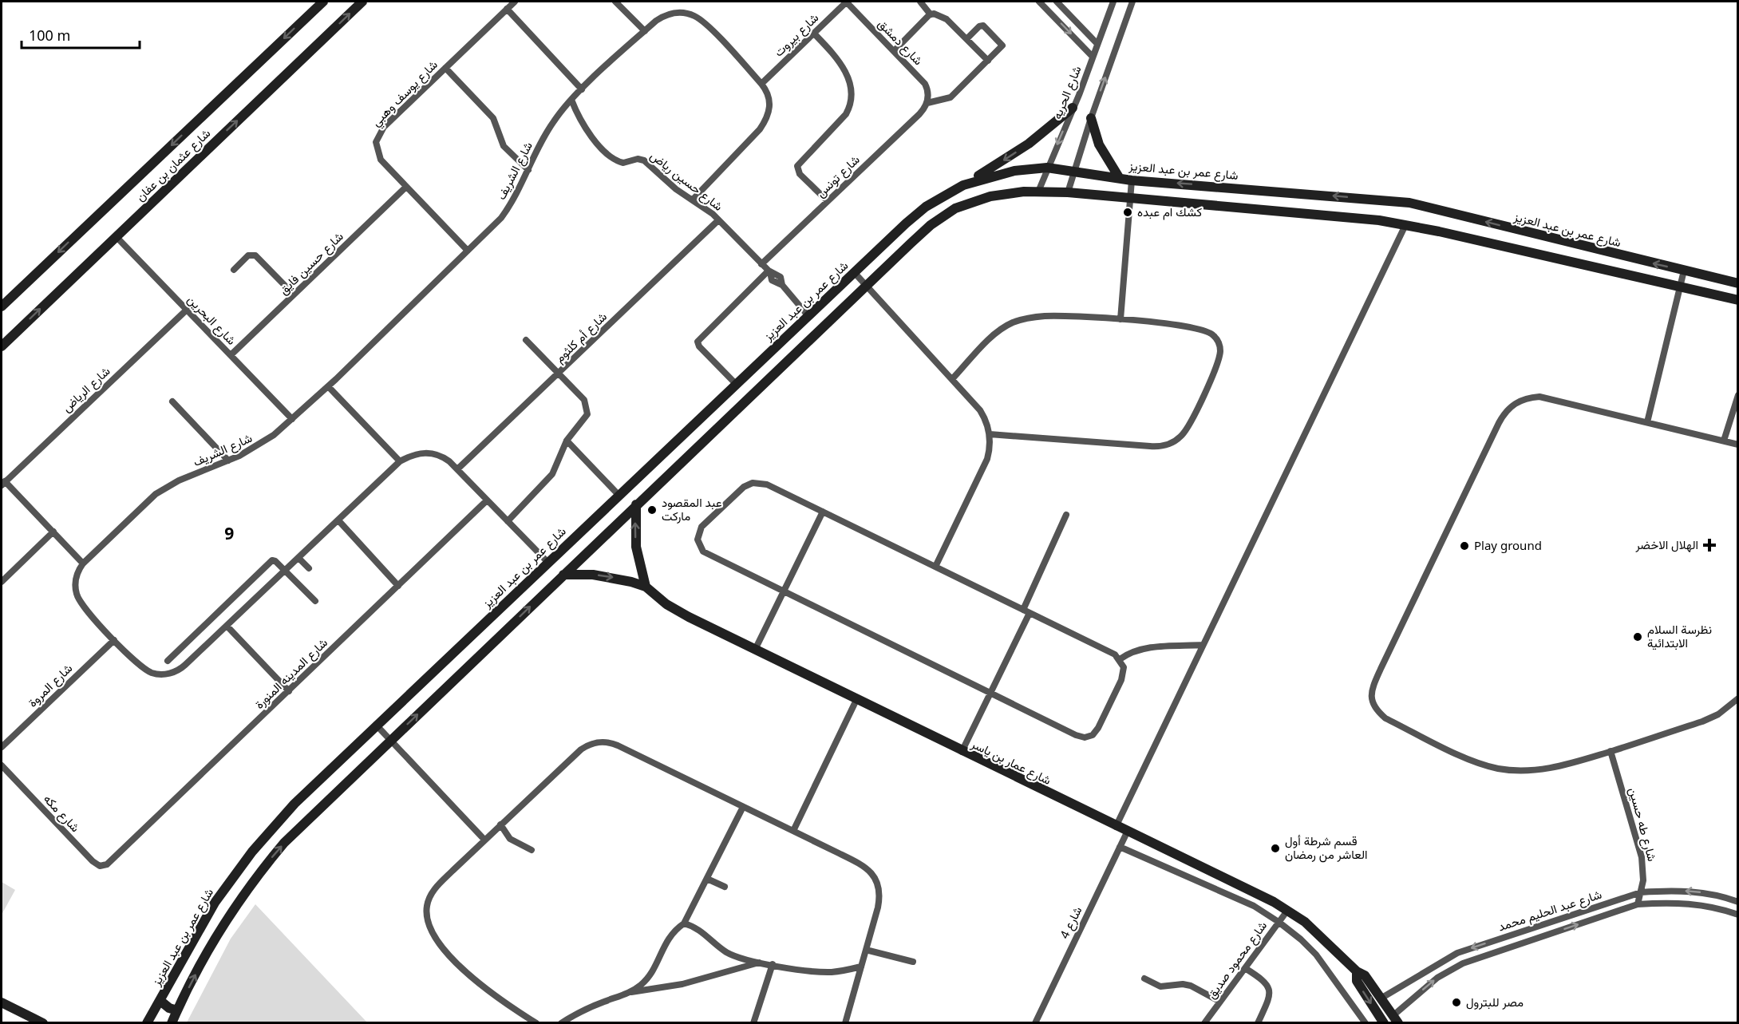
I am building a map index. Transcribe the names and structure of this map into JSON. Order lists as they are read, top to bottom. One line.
{"streets":{"street":["شارع بيروت","شارع دمشق","شارع الحريه","شارع يوسف وهبي","شارع عثمان بن عفان","شارع الشريف","شارع عمر بن عبد العزيز","شارع تونس","شارع حسين رياض","شارع حسين فايق","شارع البحرين","شارع أم كلثوم","شارع الرياض","شارع المدينه المنورة","شارع المروة","شارع عمار بن ياسر","شارع مكه","شارع طه حسين","شارع عبد الحليم محمد","شارع 4","شارع محمود صديق"]},"crossings":[["شارع بيروت","شارع دمشق"],["شارع بيروت","شارع الشريف"],["شارع دمشق","شارع تونس"],["شارع الحريه","شارع عمر بن عبد العزيز"],["شارع يوسف وهبي","شارع الشريف"],["شارع يوسف وهبي","شارع حسين فايق"],["شارع عثمان بن عفان","شارع البحرين"],["شارع الشريف","شارع عمر بن عبد العزيز"],["شارع الشريف","شارع حسين رياض"],["شارع الشريف","شارع البحرين"],["شارع الشريف","شارع أم كلثوم"],["شارع الشريف","شارع المدينه المنورة"],["شارع الشريف","شارع المروة"],["شارع عمر بن عبد العزيز","شارع حسين رياض"],["شارع تونس","شارع حسين رياض"],["شارع حسين رياض","شارع أم كلثوم"],["شارع حسين فايق","شارع البحرين"],["شارع البحرين","شارع الرياض"],["شارع المدينه المنورة","شارع مكه"],["شارع عمار بن ياسر","شارع عبد الحليم محمد"],["شارع عمار بن ياسر","شارع 4"],["شارع عمار بن ياسر","شارع محمود صديق"],["شارع طه حسين","شارع عبد الحليم محمد"]],"districts":["9"],"places":{"other":["كشك ام عبده","عبد المقصود ماركت","Play ground","نظرسة السلام الابتدائية","قسم شرطة أول العاشر من رمضان","مصر للبترول"],"health":["الهلال الاخضر"]},"scale_bar":"100 m"}
